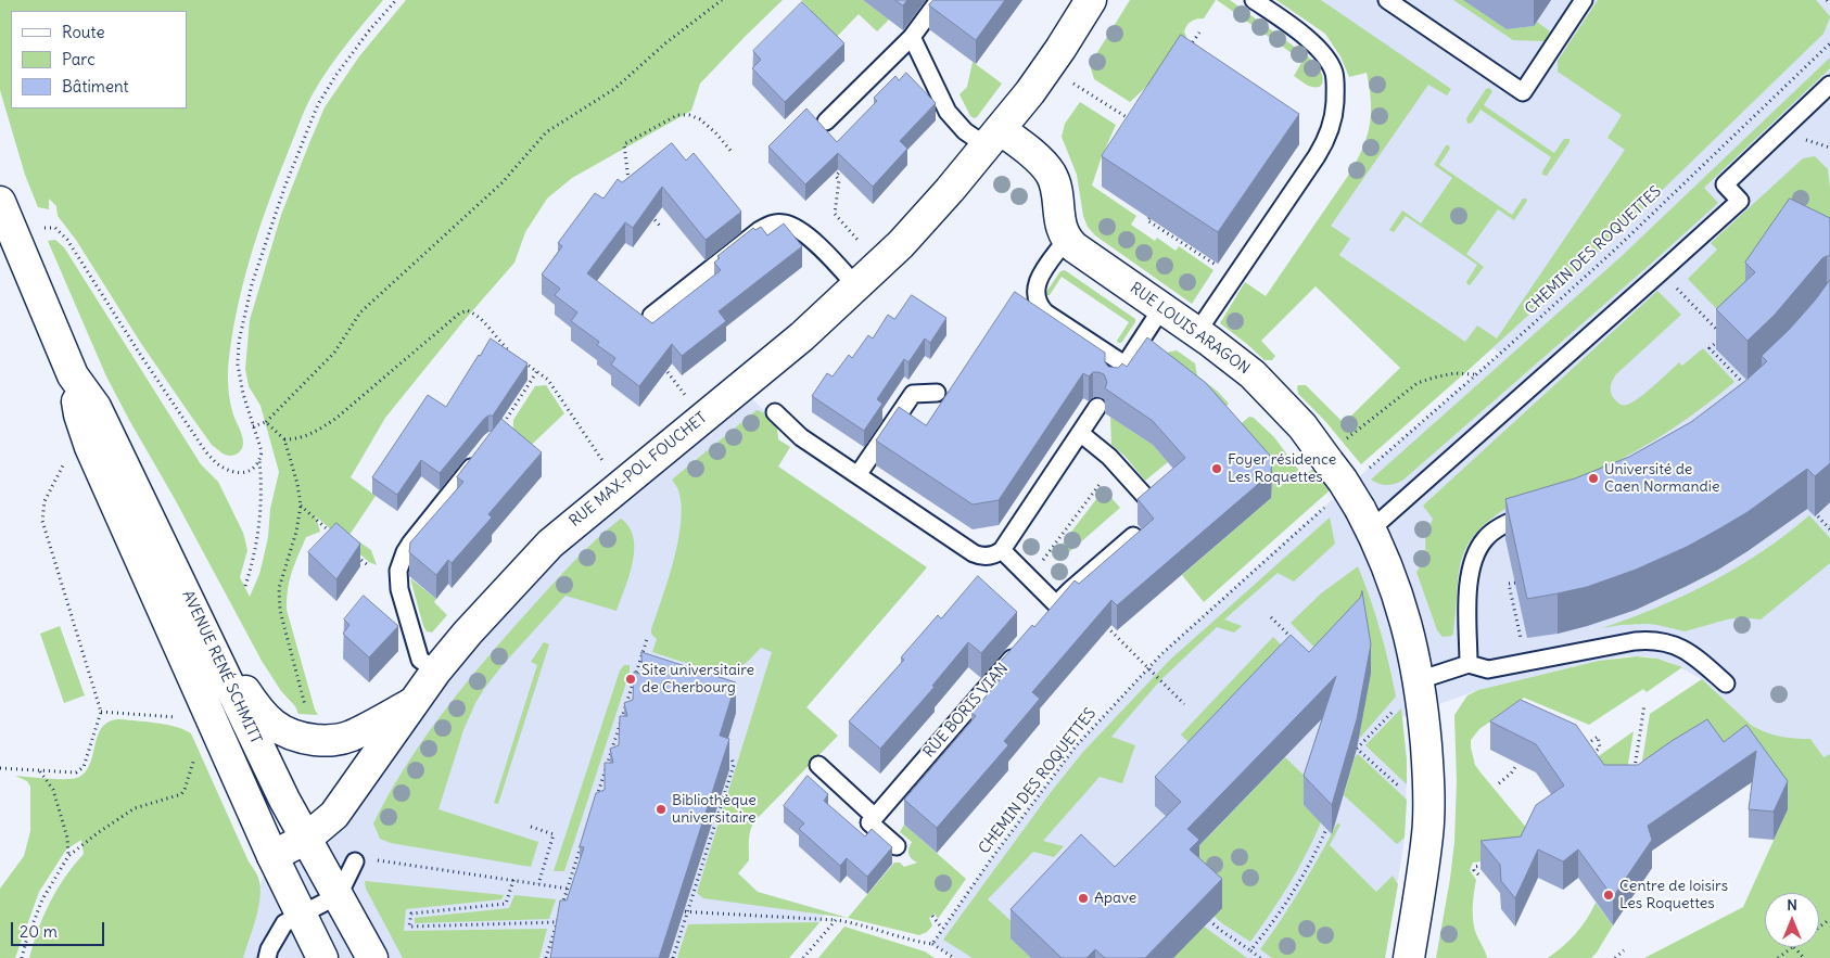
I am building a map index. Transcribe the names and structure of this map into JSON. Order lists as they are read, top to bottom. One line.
{"streets":{"street":["RUE LOUIS ARAGON","RUE MAX-POL FOUCHET","AVENUE RENÉ SCHMITT"],"lane":["RUE BORIS VIAN"],"path":["CHEMIN DES ROQUETTES"]},"crossings":[["RUE MAX-POL FOUCHET","AVENUE RENÉ SCHMITT"]],"places":["Foyer résidence Les Roquettes","Université de Caen Normandie","Site universitaire de Cherbourg","Bibliothèque universitaire","Centre de loisirs Les Roquettes","Apave"],"legend":["Route","Parc","Bâtiment"],"scale_bar":"20 m","north":"top"}
